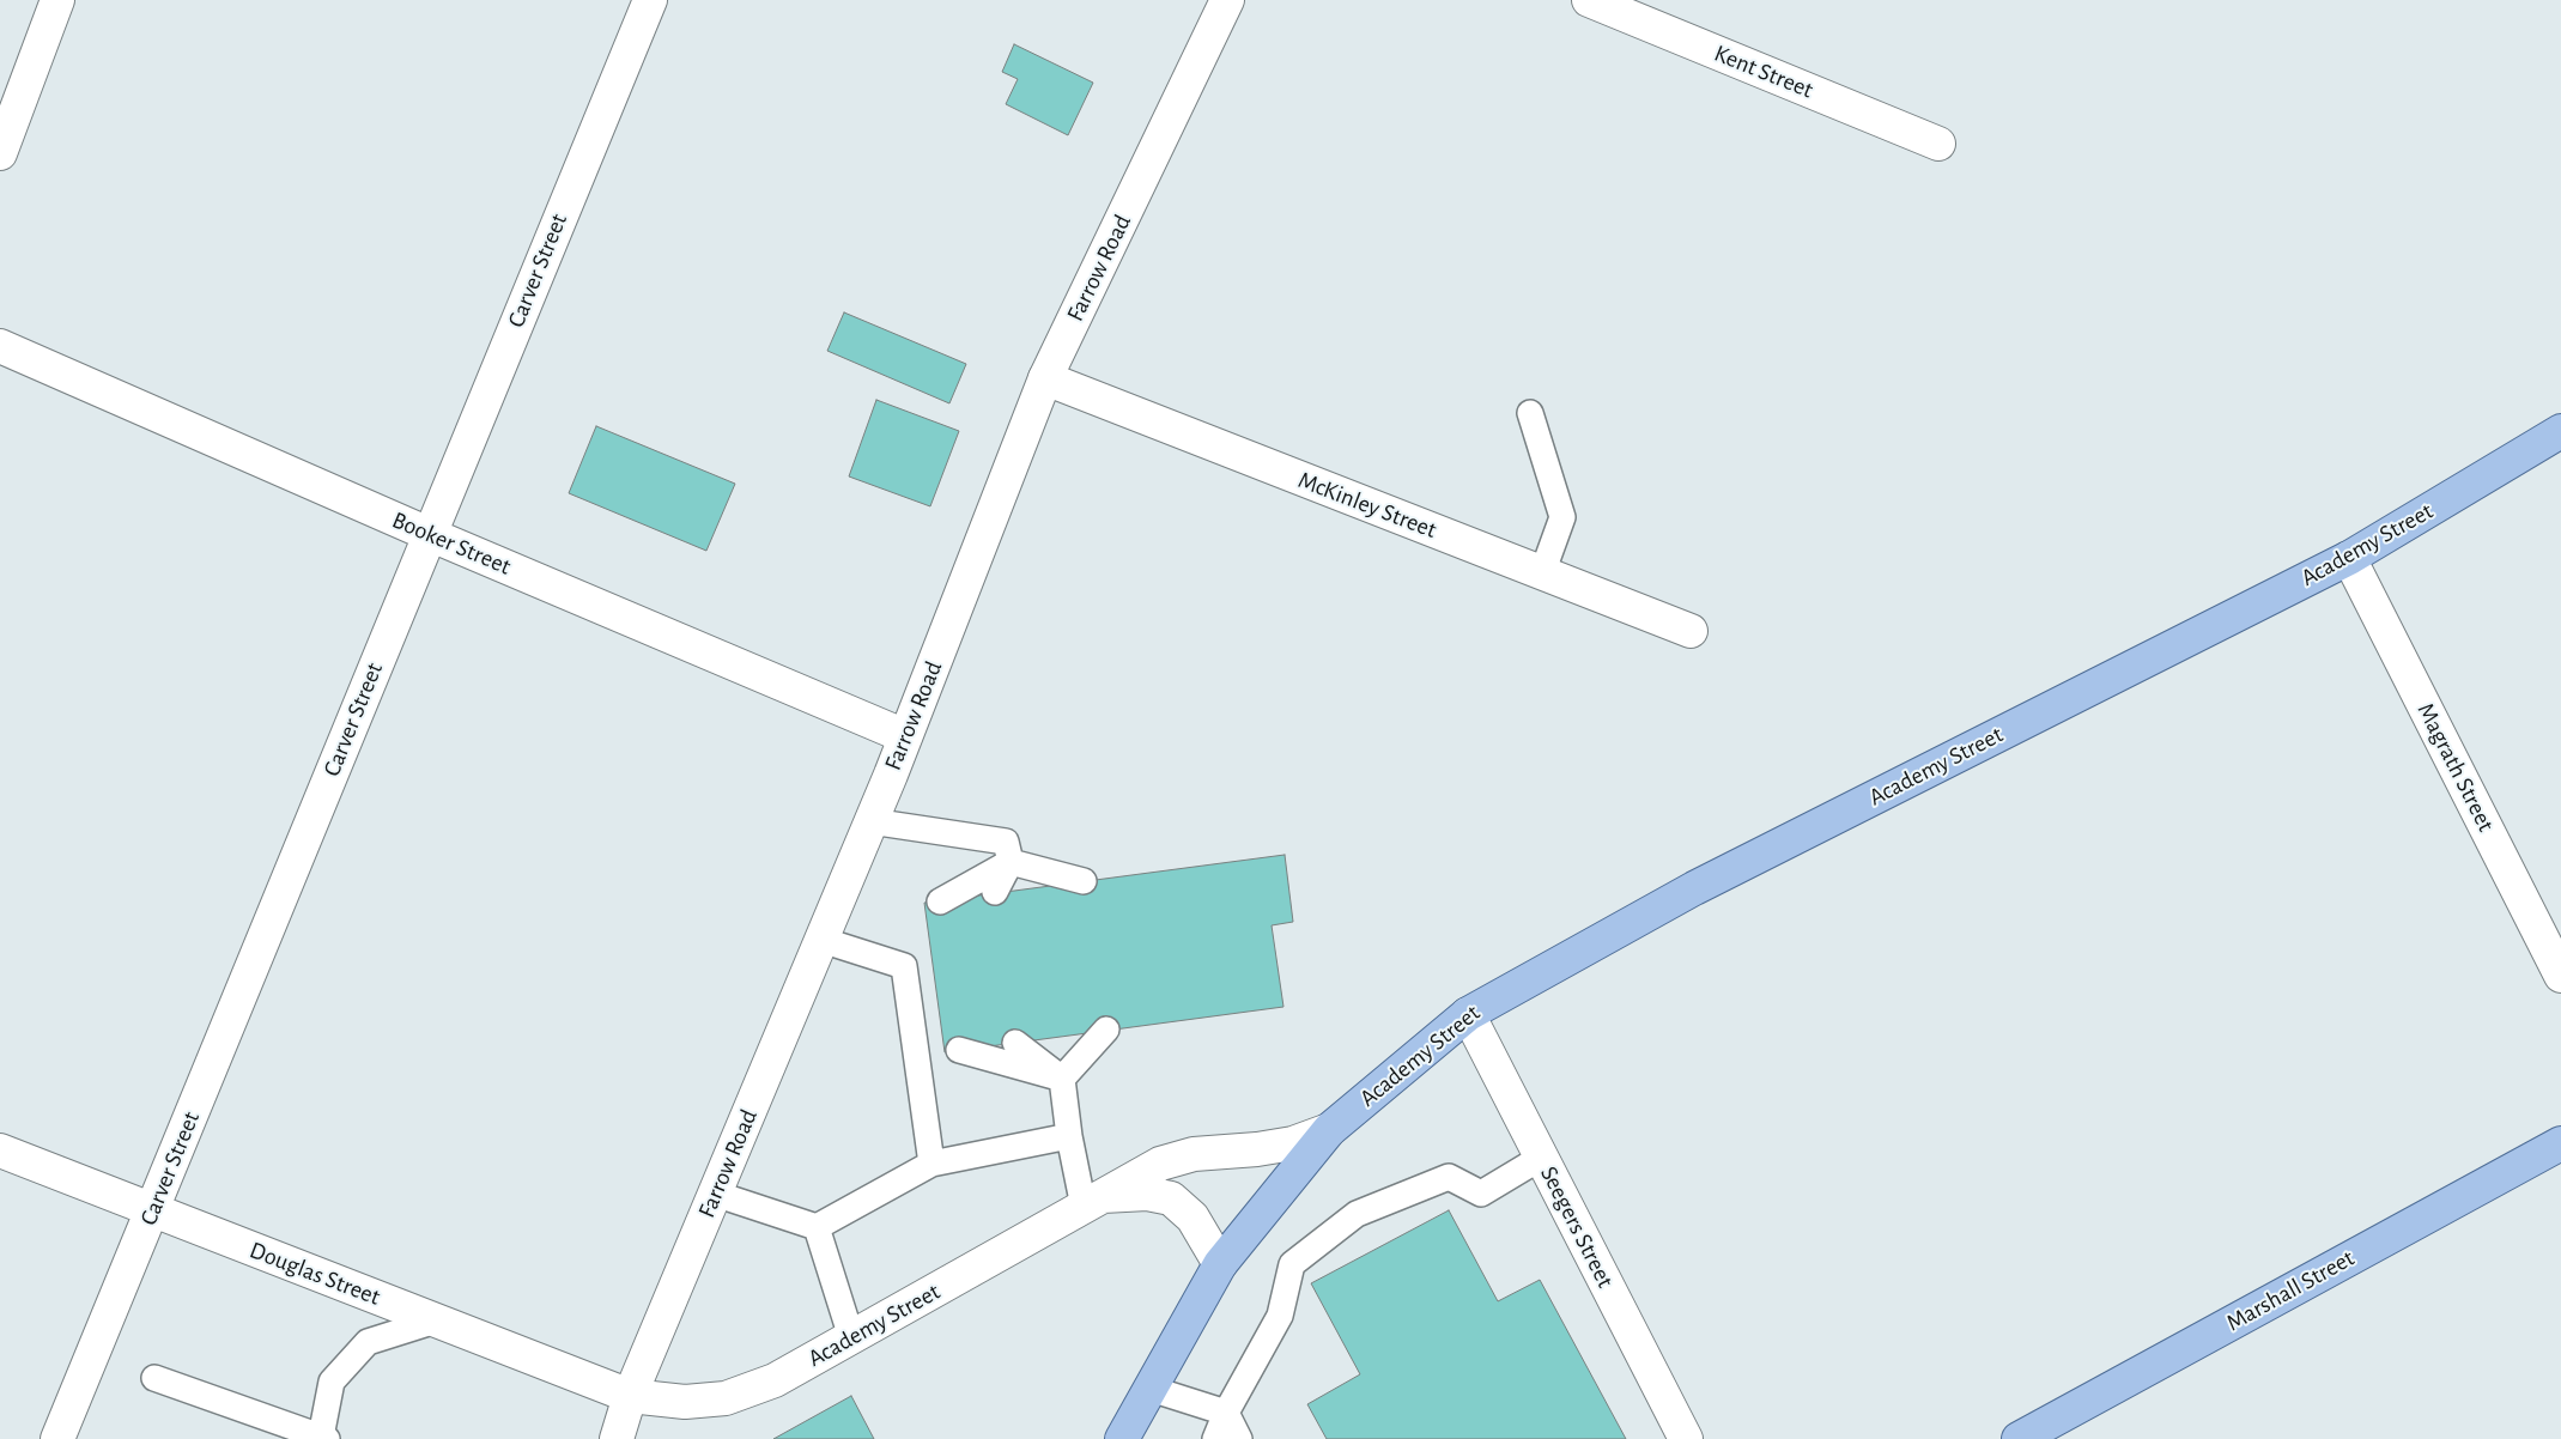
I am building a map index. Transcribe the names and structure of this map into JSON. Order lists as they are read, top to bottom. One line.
{"streets":{"main road":["Academy Street","Marshall Street"],"street":["Kent Street","Farrow Road","Carver Street","McKinley Street","Booker Street","Magrath Street","Seegers Street","Douglas Street"]},"crossings":[["Farrow Road","McKinley Street"],["Farrow Road","Booker Street"],["Farrow Road","Academy Street"],["Farrow Road","Douglas Street"],["Carver Street","Booker Street"],["Carver Street","Douglas Street"],["Academy Street","Magrath Street"],["Academy Street","Seegers Street"],["Academy Street","Douglas Street"]]}
